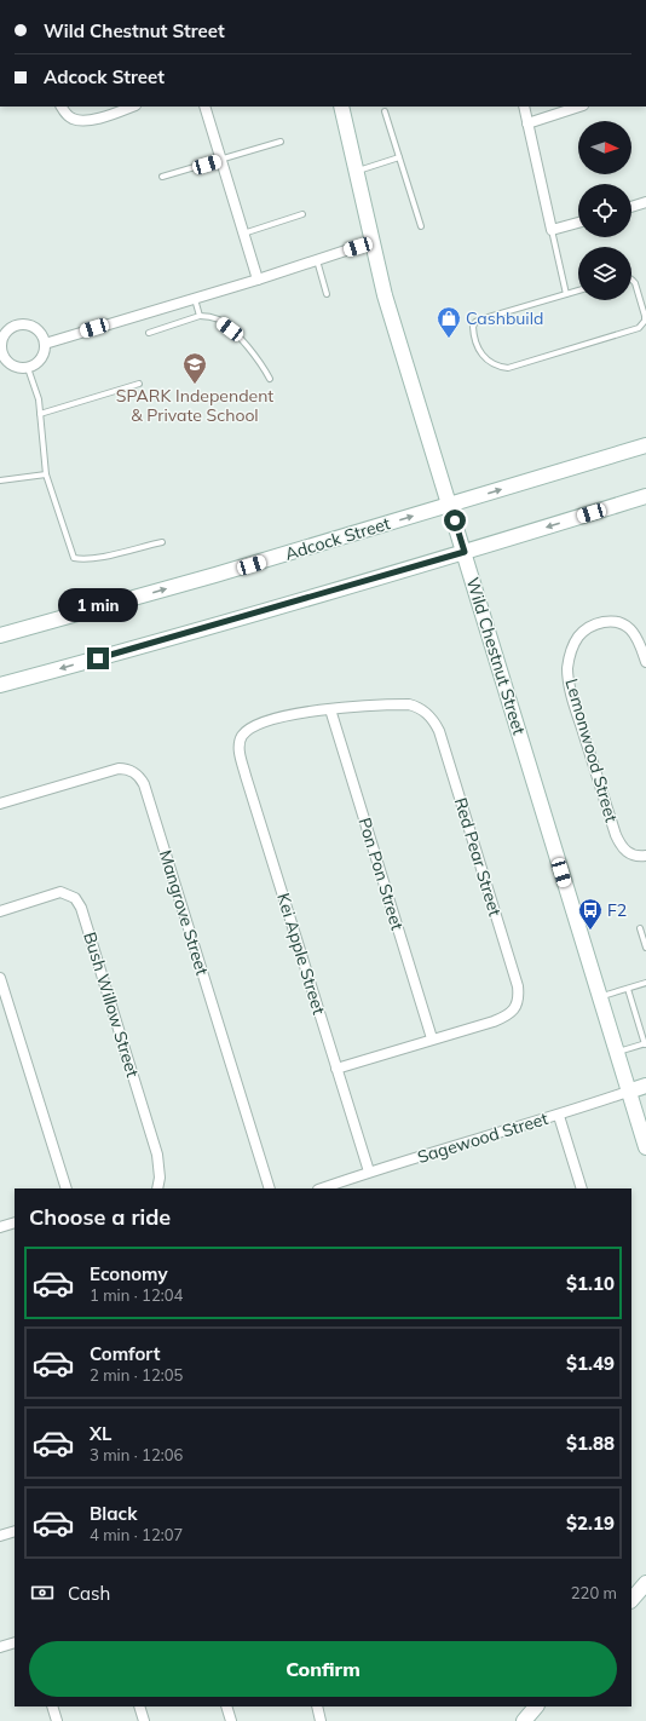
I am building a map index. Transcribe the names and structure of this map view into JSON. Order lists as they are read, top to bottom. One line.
{"streets":{"main road":["Adcock Street","Wild Chestnut Street","Sagewood Street"],"street":["Lemonwood Street","Red Pear Street","Pon Pon Street","Mangrove Street","Kei Apple Street","Bush Willow Street"]},"crossings":[["Adcock Street","Wild Chestnut Street"],["Wild Chestnut Street","Sagewood Street"],["Red Pear Street","Pon Pon Street"],["Red Pear Street","Kei Apple Street"],["Kei Apple Street","Sagewood Street"]],"places":{"shop":["Cashbuild"],"school or university":["SPARK Independent & Private School"],"bus stop":["F2"]},"north":"right","page":{"banner":["Wild Chestnut Street","Adcock Street"],"bubble":"1 min","heading":"Choose a ride","list":[{"name":"Economy","note":"1 min · 12:04","value":"$1.10"},{"name":"Comfort","note":"2 min · 12:05","value":"$1.49"},{"name":"XL","note":"3 min · 12:06","value":"$1.88"},{"name":"Black","note":"4 min · 12:07","value":"$2.19"}],"pay":["Cash","220 m"],"buttons":"Confirm"}}
